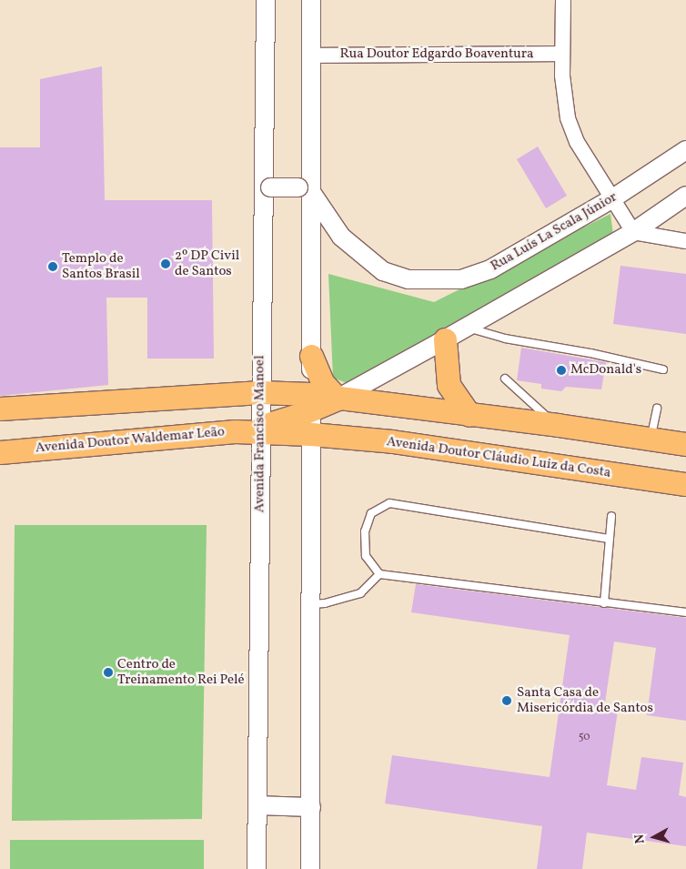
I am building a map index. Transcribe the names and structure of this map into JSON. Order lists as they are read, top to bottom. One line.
{"streets":{"main road":["Avenida Doutor Waldemar Leão","Avenida Doutor Cláudio Luiz da Costa"],"street":["Rua Doutor Edgardo Boaventura","Rua Luís La Scala Júnior","Avenida Francisco Manoel"]},"crossings":[["Avenida Francisco Manoel","Avenida Doutor Waldemar Leão"],["Avenida Francisco Manoel","Avenida Doutor Cláudio Luiz da Costa"],["Avenida Doutor Waldemar Leão","Avenida Doutor Cláudio Luiz da Costa"]],"places":["2º DP Civil de Santos","Templo de Santos Brasil","McDonald's","Centro de Treinamento Rei Pelé","Santa Casa de Misericórdia de Santos"],"house_numbers":["50"],"north":"left"}
